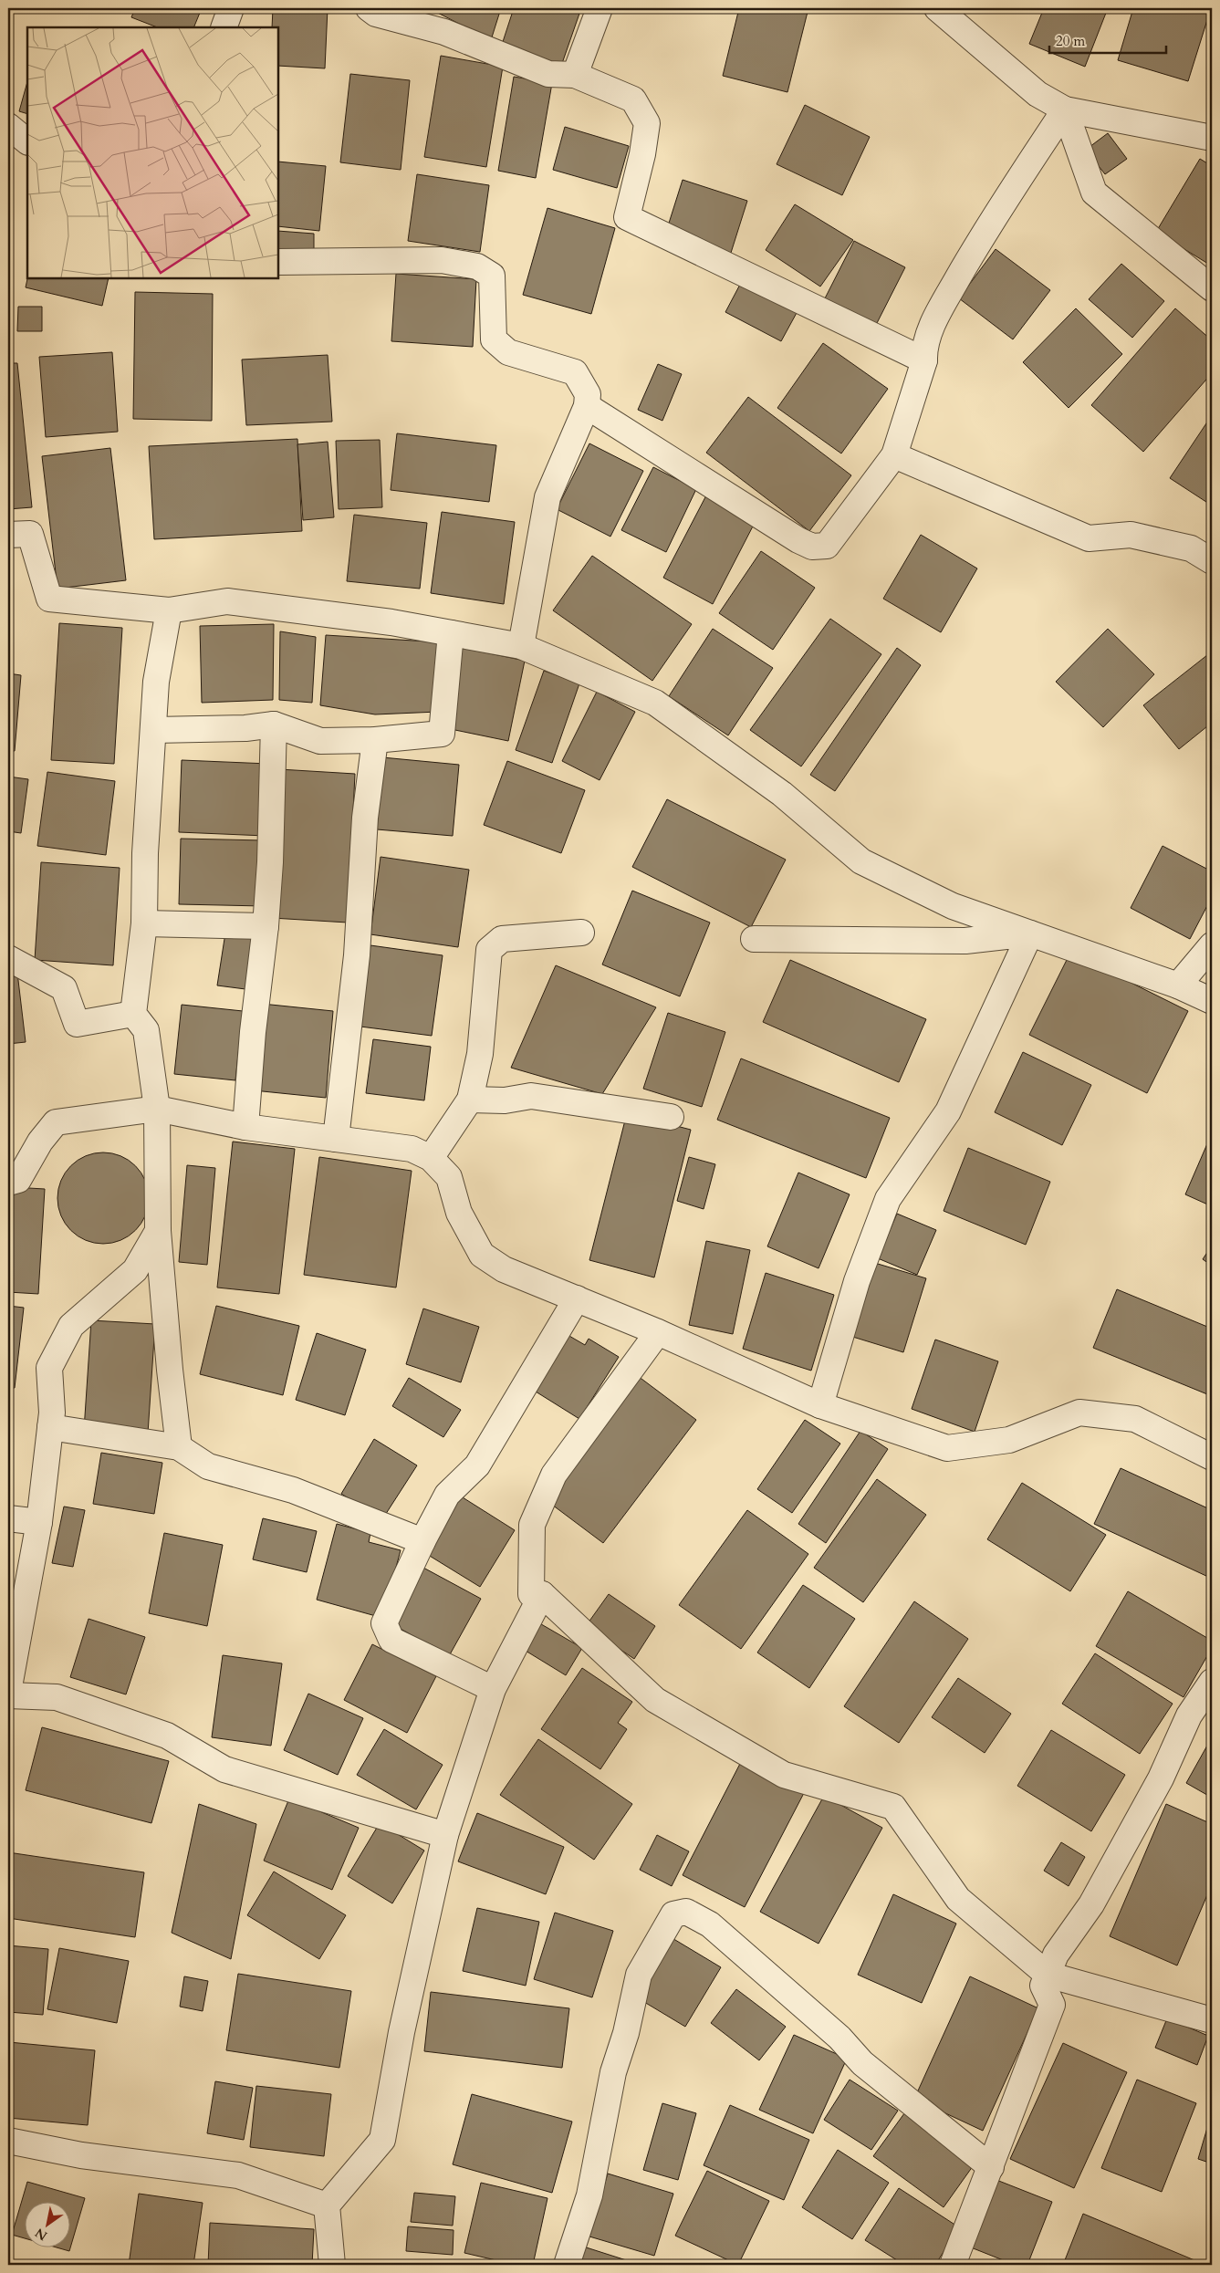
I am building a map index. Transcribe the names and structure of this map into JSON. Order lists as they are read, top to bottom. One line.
{"scale_bar":"20 m","north":"bottom left"}
